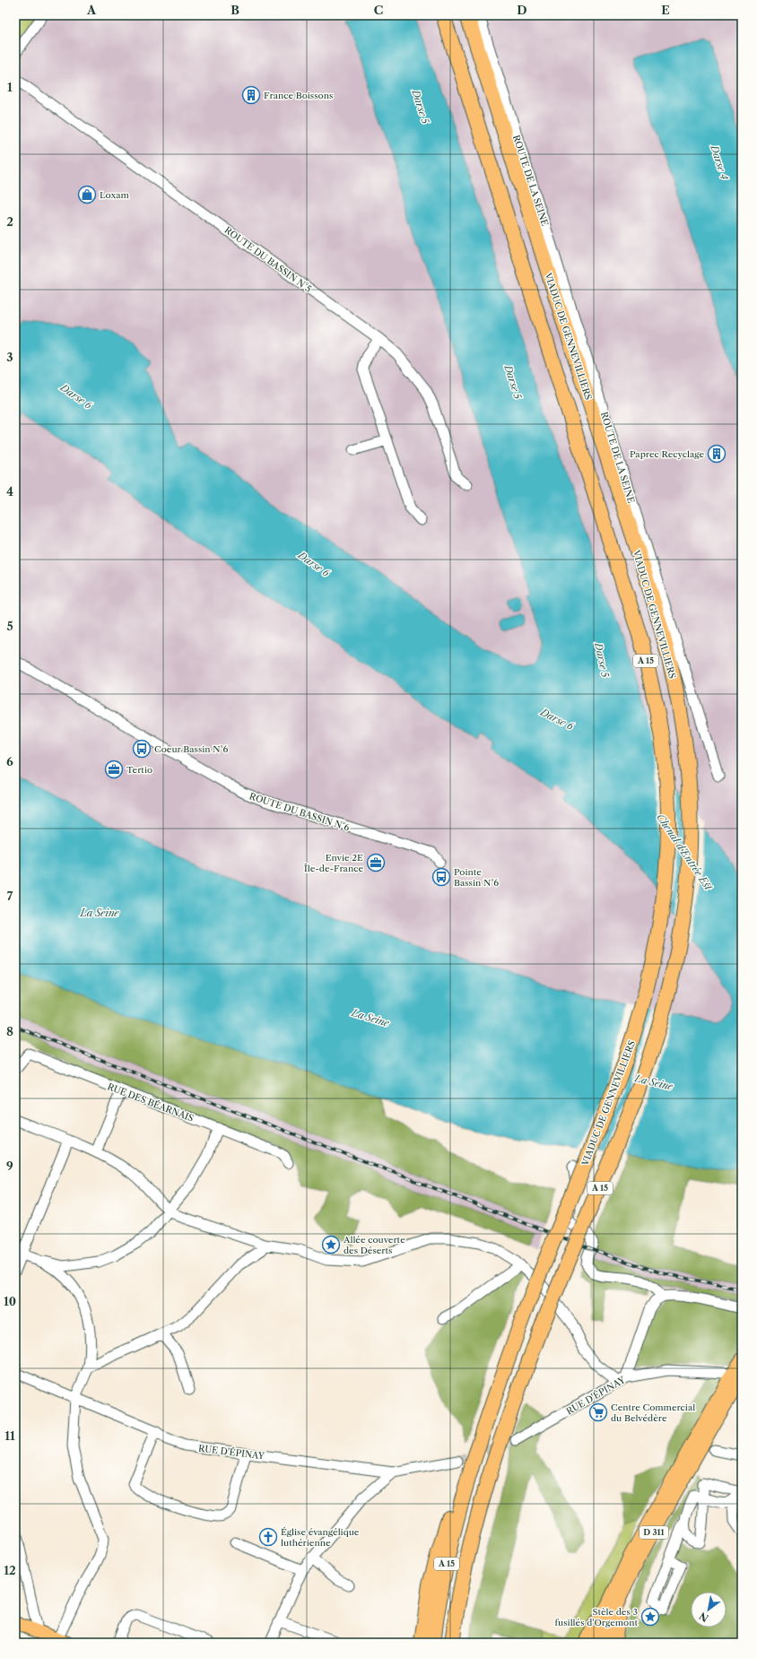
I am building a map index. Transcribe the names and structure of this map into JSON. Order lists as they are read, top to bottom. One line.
{"streets":{"highway":["VIADUC DE GENNEVILLIERS","A 15"],"main road":["D 311"],"street":["ROUTE DE LA SEINE","ROUTE DU BASSIN N°5","ROUTE DU BASSIN N°6","RUE DES BÉARNAIS","RUE D'ÉPINAY"]},"crossings":[["VIADUC DE GENNEVILLIERS","A 15"]],"water":["Darse 5","Darse 4","Darse 6","Chenal d'Entrée Est","La Seine"],"places":{"building":["France Boissons","Paprec Recyclage"],"shop":["Loxam"],"bus stop":["Coeur Bassin N°6","Pointe Bassin N°6"],"office":["Tertio","Envie 2E Île-de-France"],"place":["Allée couverte des Déserts","Stèle des 3 fusillés d'Orgemont"],"supermarket":["Centre Commercial du Belvédère"],"church":["Église évangélique luthérienne"]},"north":"bottom left","grid":{"columns":["A","B","C","D","E"],"rows":["1","2","3","4","5","6","7","8","9","10","11","12"]}}
